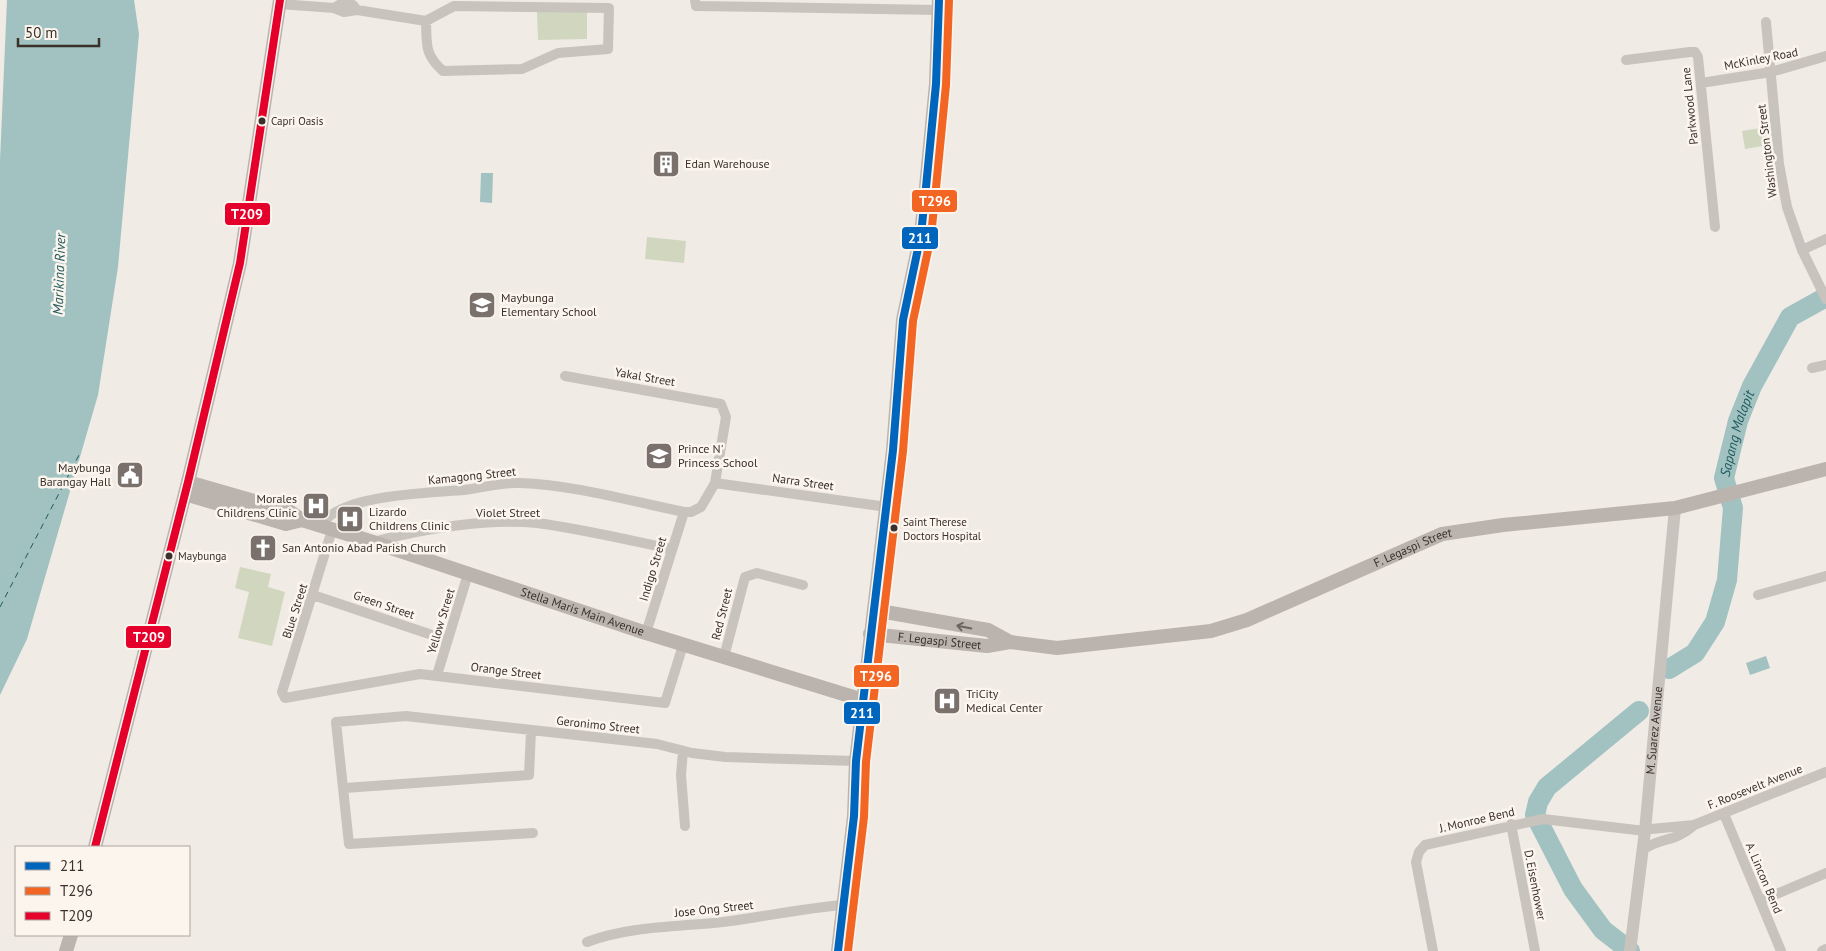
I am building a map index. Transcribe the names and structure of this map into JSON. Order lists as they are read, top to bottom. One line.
{"streets":{"main road":["F. Legaspi Street","Stella Maris Main Avenue"],"street":["McKinley Road","Parkwood Lane","Washington Street","Yakal Street","Kamagong Street","Narra Street","Violet Street","Indigo Street","Green Street","Blue Street","Red Street","Yellow Street","Orange Street","Geronimo Street","M. Suarez Avenue","F. Roosevelt Avenue","J. Monroe Bend","A. Lincon Bend","D. Eisenhower","Jose Ong Street"]},"crossings":[["McKinley Road","Parkwood Lane"],["McKinley Road","Washington Street"],["Yakal Street","Narra Street"],["Kamagong Street","Indigo Street"],["Kamagong Street","Blue Street"],["Kamagong Street","Stella Maris Main Avenue"],["Violet Street","Indigo Street"],["Violet Street","Stella Maris Main Avenue"],["F. Legaspi Street","M. Suarez Avenue"],["Indigo Street","Stella Maris Main Avenue"],["Green Street","Blue Street"],["Green Street","Yellow Street"],["Blue Street","Stella Maris Main Avenue"],["Blue Street","Orange Street"],["Stella Maris Main Avenue","Red Street"],["Stella Maris Main Avenue","Yellow Street"],["Stella Maris Main Avenue","Orange Street"],["Yellow Street","Orange Street"],["M. Suarez Avenue","F. Roosevelt Avenue"],["M. Suarez Avenue","J. Monroe Bend"],["F. Roosevelt Avenue","J. Monroe Bend"],["F. Roosevelt Avenue","A. Lincon Bend"],["J. Monroe Bend","D. Eisenhower"]],"water":["Marikina River","Sapang Malapit"],"places":{"other":["Capri Oasis","Saint Therese Doctors Hospital","Maybunga"],"building":["Edan Warehouse"],"school or university":["Maybunga Elementary School","Prince N' Princess School"],"public building":["Maybunga Barangay Hall"],"hospital":["Morales Childrens Clinic","Lizardo Childrens Clinic","TriCity Medical Center"],"church":["San Antonio Abad Parish Church"]},"lines":["transit line 211","transit line T296","transit line T209"],"legend":["211","T296","T209"],"scale_bar":"50 m"}
